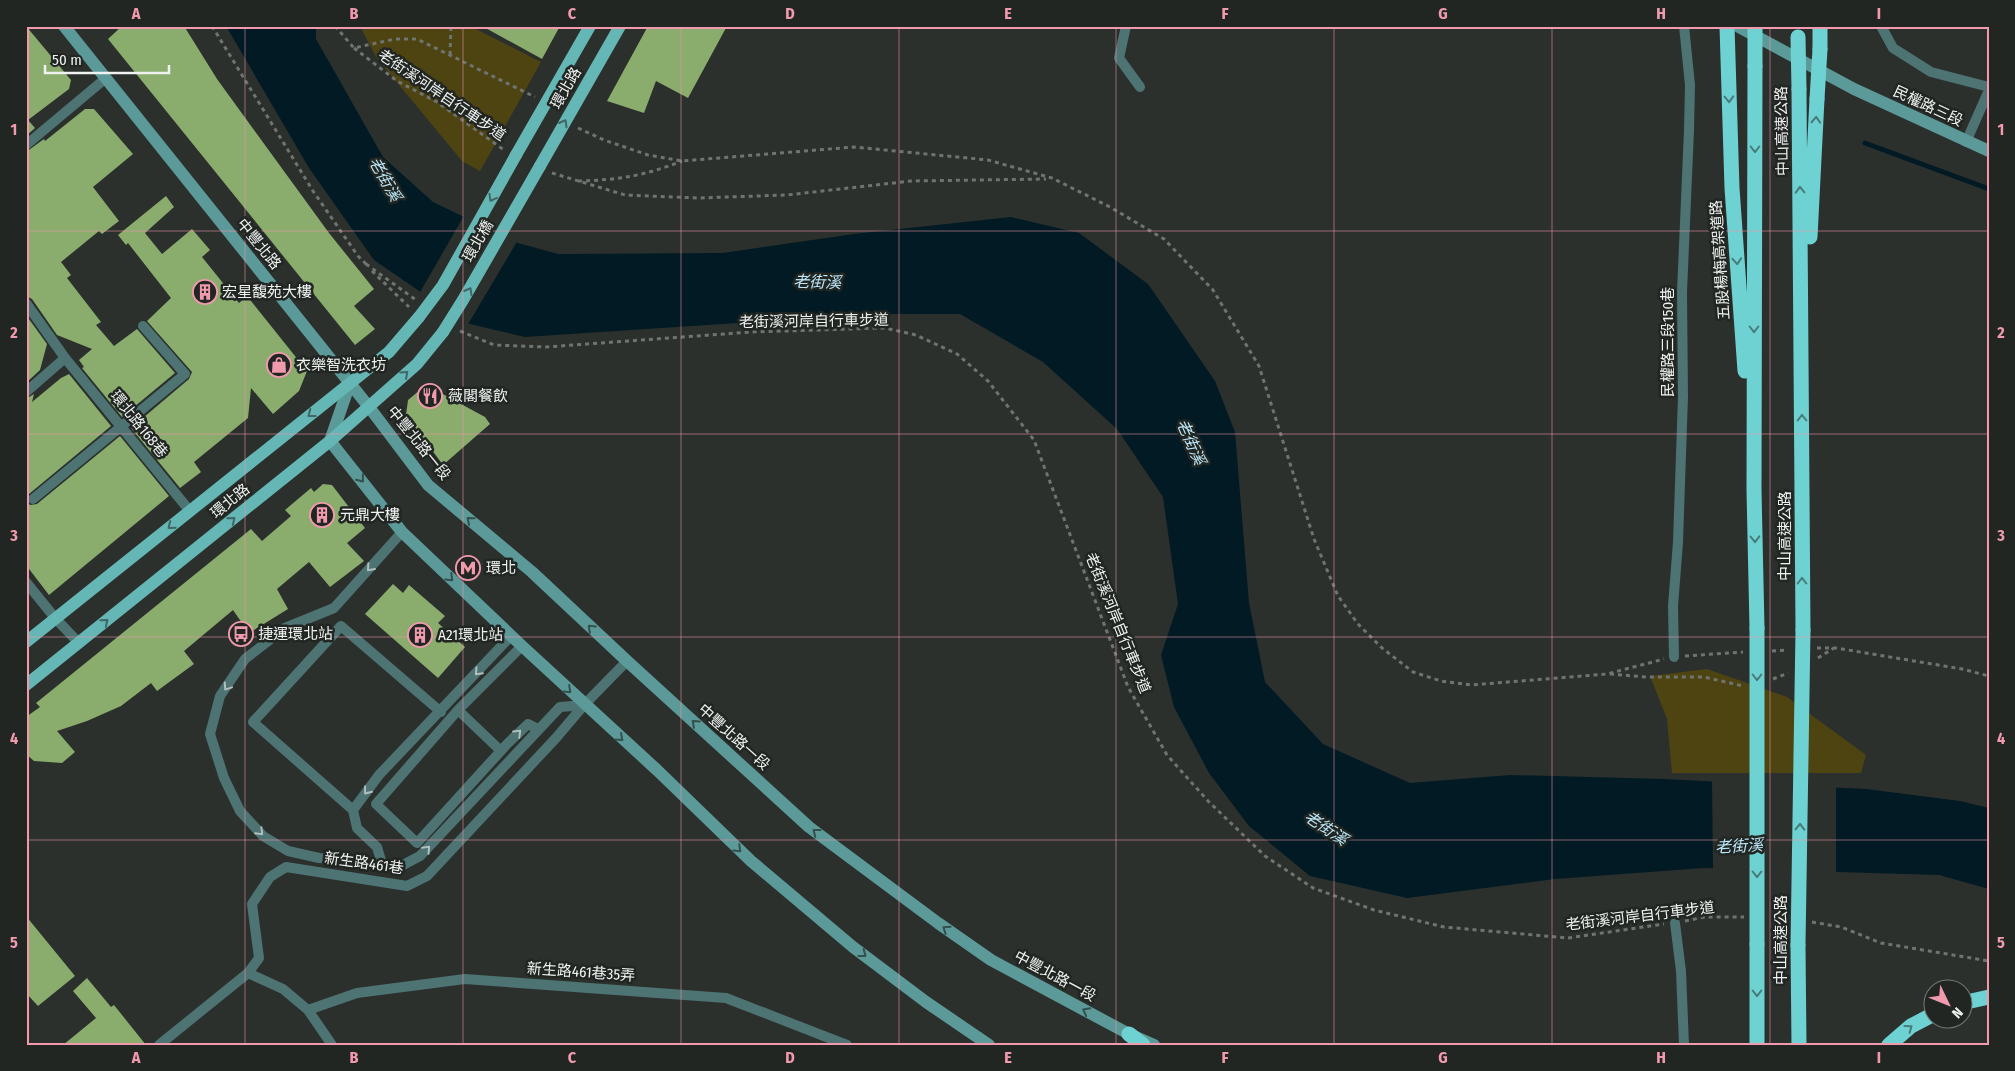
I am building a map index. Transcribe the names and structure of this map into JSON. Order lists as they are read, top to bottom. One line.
{"streets":{"highway":["中山高速公路","五股楊梅高架道路"],"main road":["環北路","民權路三段","環北橋","中豐北路","中豐北路一段"],"lane":["民權路三段150巷","環北路168巷","新生路461巷","新生路461巷35弄"],"path":["老街溪河岸自行車步道"]},"crossings":[["環北路","老街溪河岸自行車步道"],["環北路","環北橋"],["環北路","中豐北路"],["環北路","環北路168巷"],["環北路","中豐北路一段"],["老街溪河岸自行車步道","環北橋"],["中山高速公路","五股楊梅高架道路"],["中豐北路","中豐北路一段"],["中豐北路一段","新生路461巷"]],"water":["老街溪"],"places":{"building":["宏星馥苑大樓","元鼎大樓","A21環北站"],"shop":["衣樂智洗衣坊"],"restaurant":["薇閣餐飲"],"metro station":["環北"],"bus stop":["捷運環北站"]},"scale_bar":"50 m","north":"bottom right","grid":{"columns":["A","B","C","D","E","F","G","H","I"],"rows":["1","2","3","4","5"]}}
